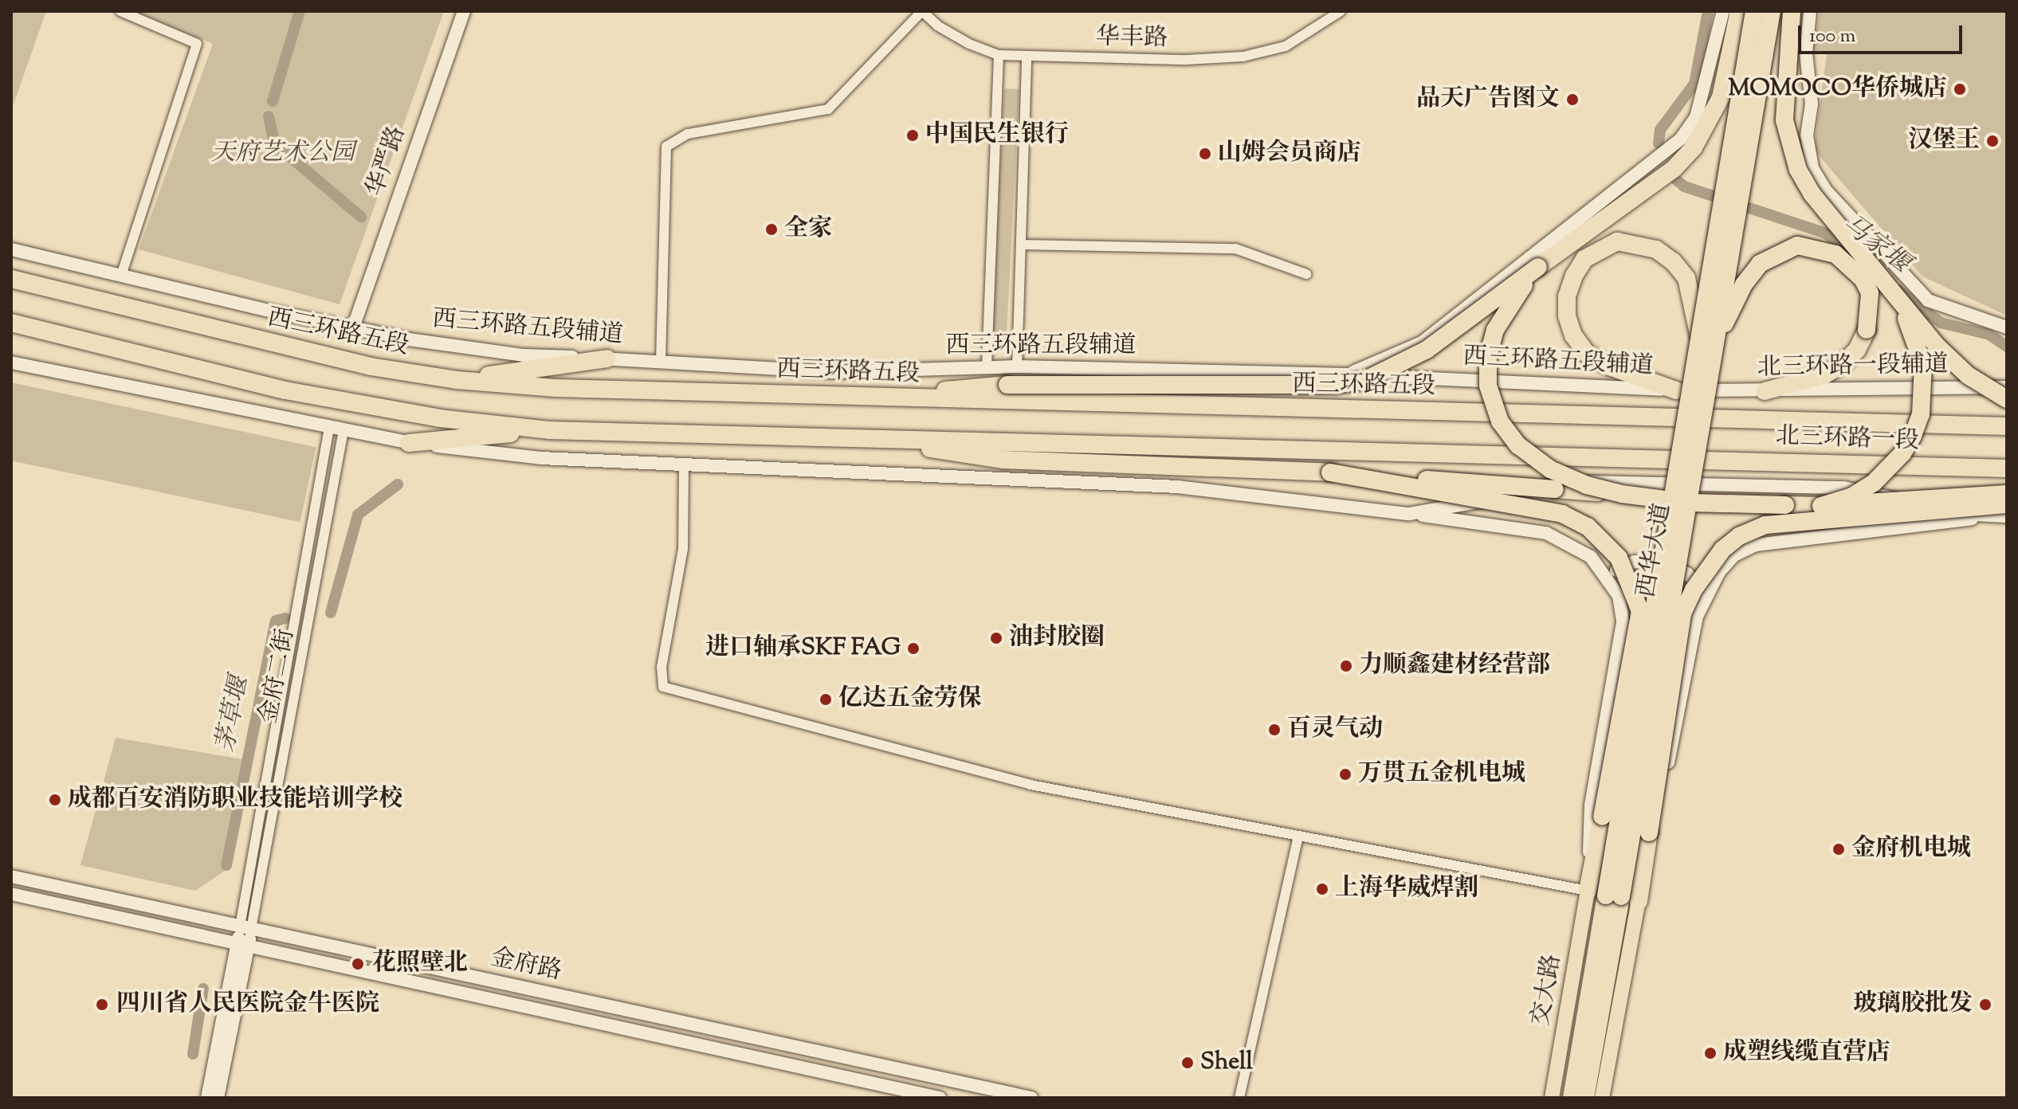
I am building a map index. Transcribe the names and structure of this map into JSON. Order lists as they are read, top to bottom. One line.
{"streets":{"highway":["西三环路五段","北三环路一段","西华大道"],"main road":["华严路","西三环路五段辅道","北三环路一段辅道","金府路","交大路"],"street":["华丰路","金府二街"]},"crossings":[["华严路","西三环路五段辅道"],["西三环路五段辅道","北三环路一段辅道"],["西三环路五段","北三环路一段"],["金府二街","金府路"]],"water":["马家堰","茅草堰"],"parks":["天府艺术公园"],"places":["MOMOCO华侨城店","品天广告图文","中国民生银行","汉堡王","山姆会员商店","全家","油封胶圈","进口轴承SKF FAG","力顺鑫建材经营部","亿达五金劳保","百灵气动","万贯五金机电城","成都百安消防职业技能培训学校","金府机电城","上海华威焊割","花照壁北","四川省人民医院金牛医院","玻璃胶批发","成塑线缆直营店","Shell"],"scale_bar":"100 m"}
